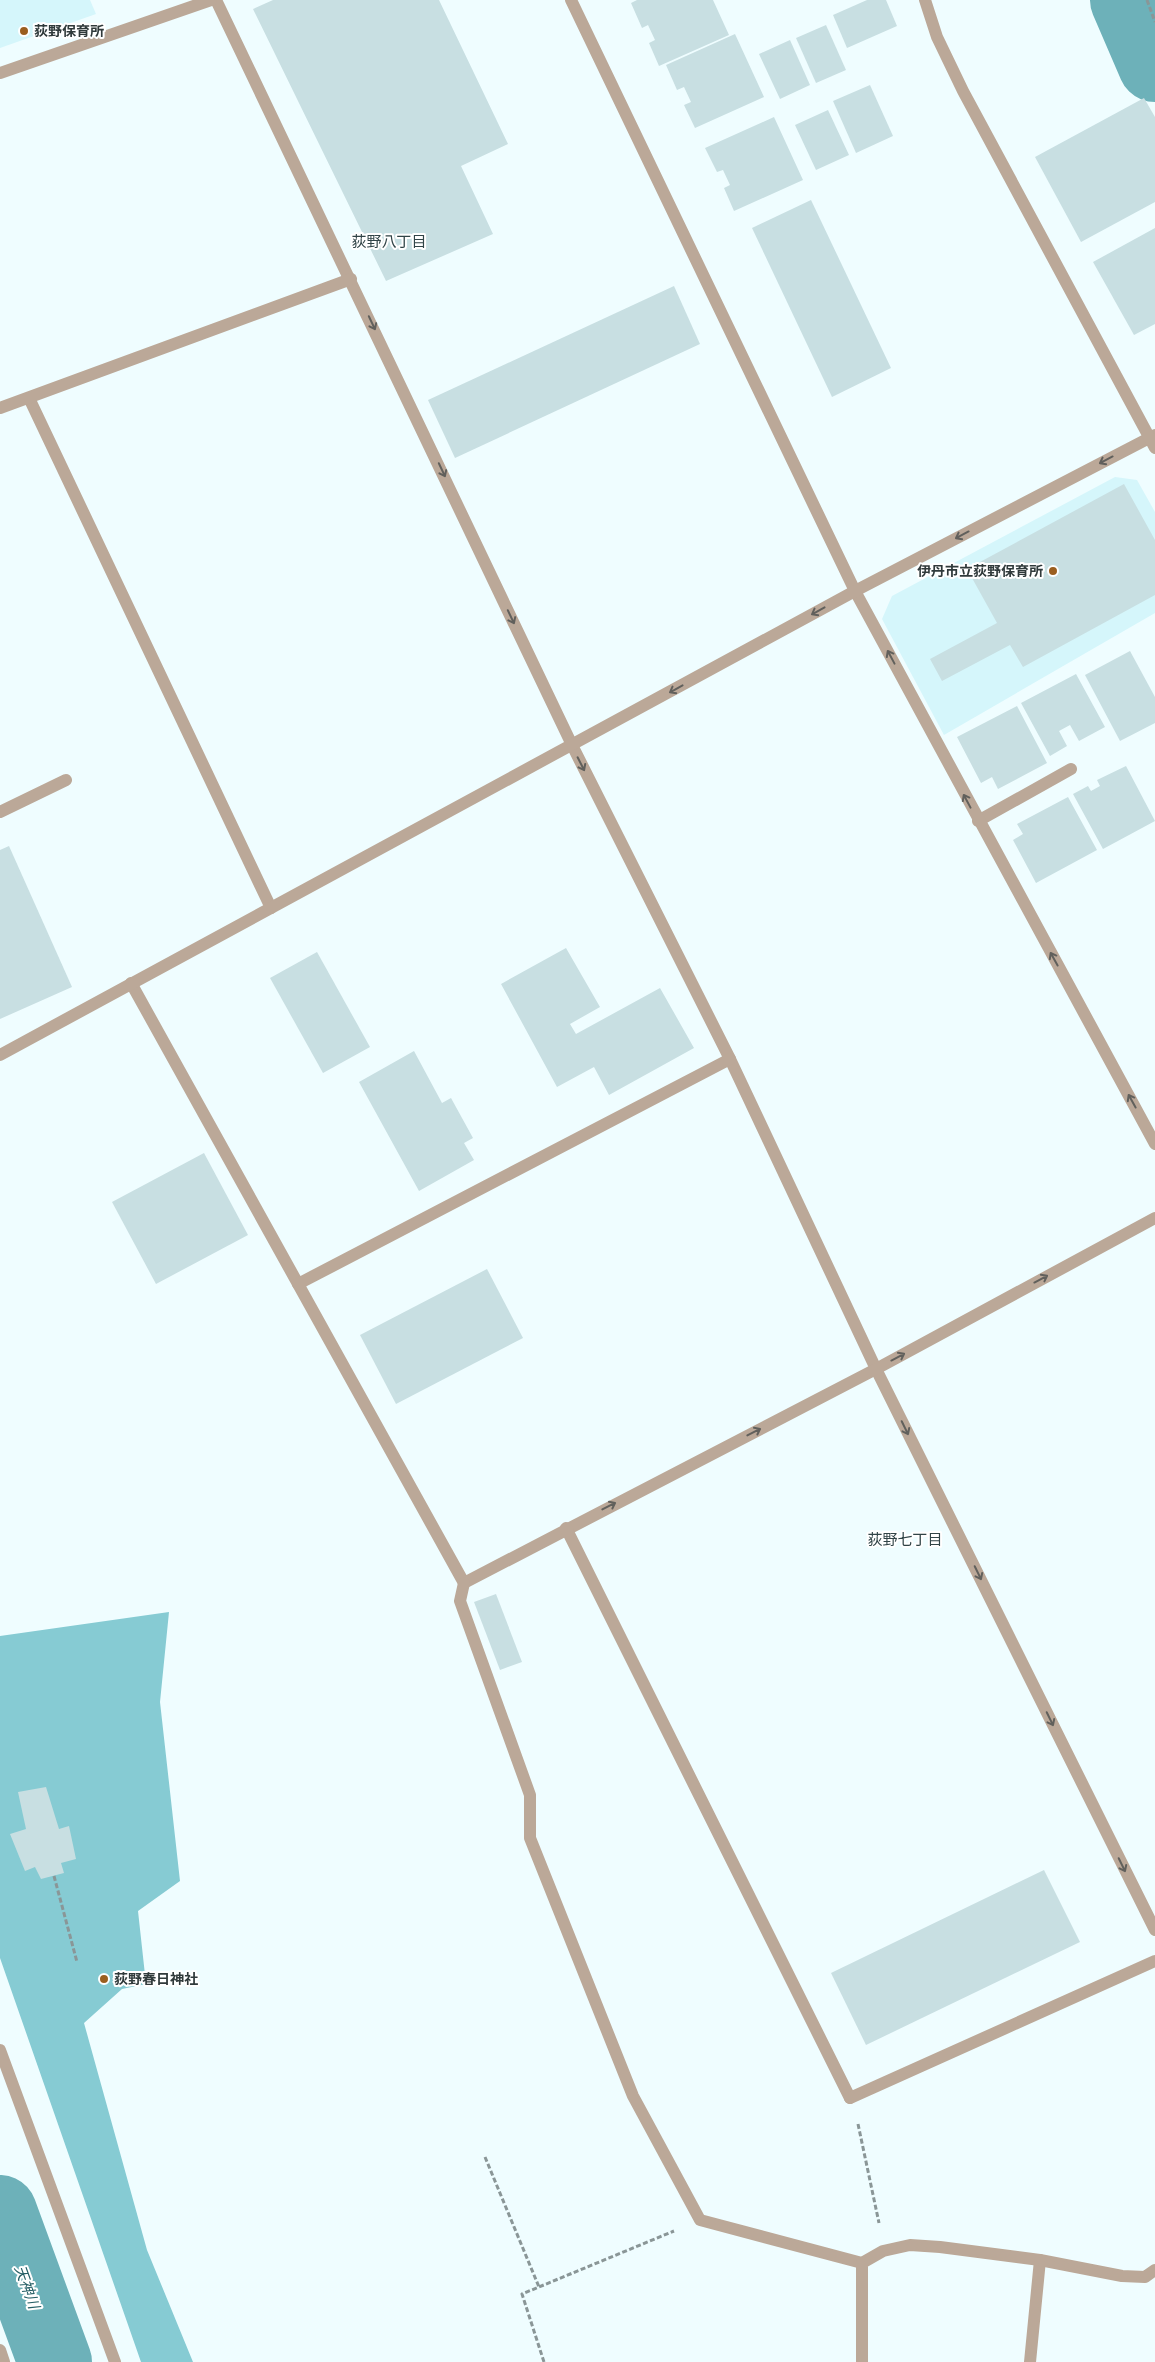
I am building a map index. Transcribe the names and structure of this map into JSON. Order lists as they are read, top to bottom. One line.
{"districts":["荻野八丁目","荻野七丁目"],"water":["天神川"],"places":["荻野保育所","伊丹市立荻野保育所","荻野春日神社"]}
